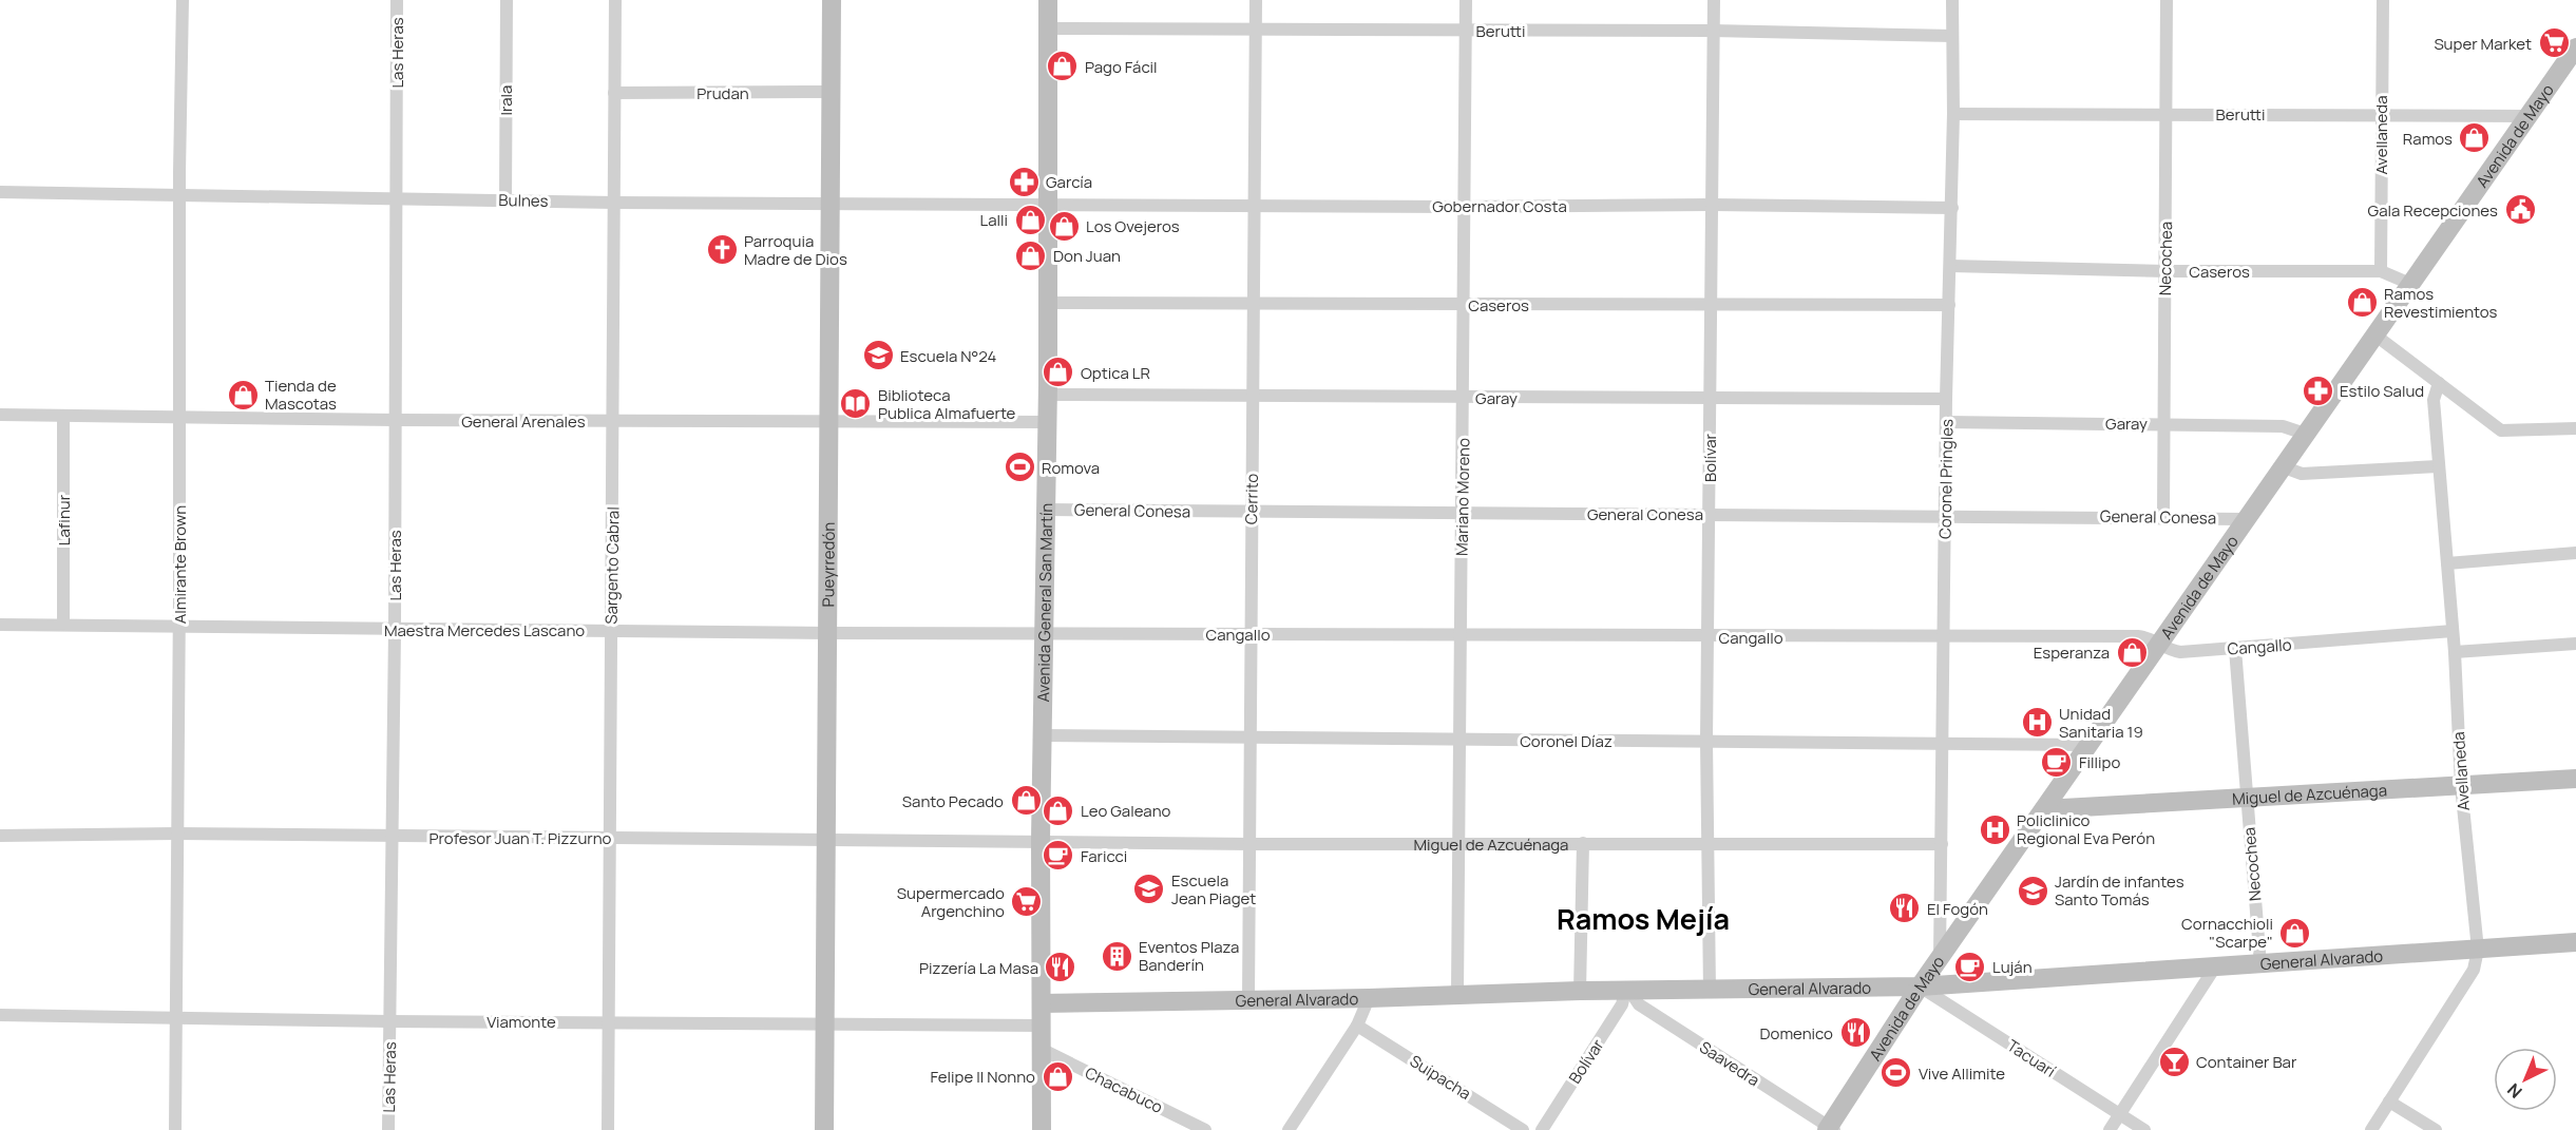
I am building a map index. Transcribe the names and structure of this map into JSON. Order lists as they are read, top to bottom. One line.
{"streets":{"street":["Berutti","Las Heras","Prudan","Irala","Avellaneda","Avenida de Mayo","Bulnes","Gobernador Costa","Necochea","Caseros","Garay","General Arenales","Bolívar","Coronel Pringles","Mariano Moreno","Cerrito","General Conesa","Lafinur","Almirante Brown","Sargento Cabral","Pueyrredón","Avenida General San Martín","Maestra Mercedes Lascano","Cangallo","Coronel Díaz","Miguel de Azcuénaga","Profesor Juan T. Pizzurno","General Alvarado","Viamonte","Tacuarí","Saavedra","Suipacha","Chacabuco"]},"crossings":[["Berutti","Avellaneda"],["Berutti","Avenida de Mayo"],["Berutti","Necochea"],["Berutti","Bolívar"],["Berutti","Coronel Pringles"],["Berutti","Mariano Moreno"],["Berutti","Cerrito"],["Berutti","Avenida General San Martín"],["Las Heras","Bulnes"],["Las Heras","General Arenales"],["Las Heras","Maestra Mercedes Lascano"],["Las Heras","Profesor Juan T. Pizzurno"],["Las Heras","Viamonte"],["Prudan","Sargento Cabral"],["Prudan","Pueyrredón"],["Irala","Bulnes"],["Avellaneda","Caseros"],["Avellaneda","Cangallo"],["Avellaneda","Miguel de Azcuénaga"],["Avellaneda","General Alvarado"],["Avenida de Mayo","Caseros"],["Avenida de Mayo","Garay"],["Avenida de Mayo","Coronel Pringles"],["Avenida de Mayo","General Conesa"],["Avenida de Mayo","Cangallo"],["Avenida de Mayo","Coronel Díaz"],["Avenida de Mayo","Miguel de Azcuénaga"],["Avenida de Mayo","General Alvarado"],["Avenida de Mayo","Tacuarí"],["Avenida de Mayo","Saavedra"],["Bulnes","Gobernador Costa"],["Bulnes","Almirante Brown"],["Bulnes","Sargento Cabral"],["Bulnes","Pueyrredón"],["Bulnes","Avenida General San Martín"],["Gobernador Costa","Bolívar"],["Gobernador Costa","Coronel Pringles"],["Gobernador Costa","Mariano Moreno"],["Gobernador Costa","Cerrito"],["Gobernador Costa","Avenida General San Martín"],["Necochea","Caseros"],["Necochea","Garay"],["Necochea","General Conesa"],["Necochea","Cangallo"],["Necochea","Miguel de Azcuénaga"],["Necochea","General Alvarado"],["Caseros","Bolívar"],["Caseros","Coronel Pringles"],["Caseros","Mariano Moreno"],["Caseros","Cerrito"],["Caseros","Avenida General San Martín"],["Garay","Bolívar"],["Garay","Coronel Pringles"],["Garay","Mariano Moreno"],["Garay","Cerrito"],["Garay","Avenida General San Martín"],["General Arenales","Lafinur"],["General Arenales","Almirante Brown"],["General Arenales","Sargento Cabral"],["General Arenales","Pueyrredón"],["General Arenales","Avenida General San Martín"],["Bolívar","General Conesa"],["Bolívar","Cangallo"],["Bolívar","Coronel Díaz"],["Bolívar","Miguel de Azcuénaga"],["Bolívar","General Alvarado"],["Bolívar","Saavedra"],["Coronel Pringles","General Conesa"],["Coronel Pringles","Cangallo"],["Coronel Pringles","Coronel Díaz"],["Coronel Pringles","Miguel de Azcuénaga"],["Mariano Moreno","General Conesa"],["Mariano Moreno","Cangallo"],["Mariano Moreno","Coronel Díaz"],["Mariano Moreno","Miguel de Azcuénaga"],["Mariano Moreno","General Alvarado"],["Cerrito","General Conesa"],["Cerrito","Cangallo"],["Cerrito","Coronel Díaz"],["Cerrito","Miguel de Azcuénaga"],["Cerrito","General Alvarado"],["General Conesa","Avenida General San Martín"],["Lafinur","Maestra Mercedes Lascano"],["Almirante Brown","Maestra Mercedes Lascano"],["Almirante Brown","Profesor Juan T. Pizzurno"],["Almirante Brown","Viamonte"],["Sargento Cabral","Maestra Mercedes Lascano"],["Sargento Cabral","Profesor Juan T. Pizzurno"],["Sargento Cabral","Viamonte"],["Pueyrredón","Maestra Mercedes Lascano"],["Pueyrredón","Profesor Juan T. Pizzurno"],["Pueyrredón","Viamonte"],["Avenida General San Martín","Maestra Mercedes Lascano"],["Avenida General San Martín","Cangallo"],["Avenida General San Martín","Coronel Díaz"],["Avenida General San Martín","Miguel de Azcuénaga"],["Avenida General San Martín","Profesor Juan T. Pizzurno"],["Avenida General San Martín","General Alvarado"],["Avenida General San Martín","Viamonte"],["Avenida General San Martín","Chacabuco"],["Maestra Mercedes Lascano","Cangallo"],["Miguel de Azcuénaga","Profesor Juan T. Pizzurno"],["General Alvarado","Tacuarí"],["General Alvarado","Saavedra"]],"districts":["Ramos Mejía"],"places":{"supermarket":["Super Market","Supermercado Argenchino"],"shop":["Pago Fácil","Ramos","Lalli","Los Ovejeros","Don Juan","Ramos Revestimientos","Optica LR","Tienda de Mascotas","Esperanza","Santo Pecado","Leo Galeano","Cornacchioli \"Scarpe\"","Felipe Il Nonno"],"pharmacy":["García","Estilo Salud"],"public building":["Gala Recepciones"],"church":["Parroquia Madre de Dios"],"school or university":["Escuela N°24","Escuela Jean Piaget","Jardín de infantes Santo Tomás"],"library":["Biblioteca Publica Almafuerte"],"sports":["Romova","Vive Allimite"],"hospital":["Unidad Sanitaria 19","Policlinico Regional Eva Perón"],"cafe":["Fillipo","Faricci","Luján"],"restaurant":["El Fogón","Pizzería La Masa","Domenico"],"building":["Eventos Plaza Banderín"],"bar":["Container Bar"]},"north":"bottom left"}
